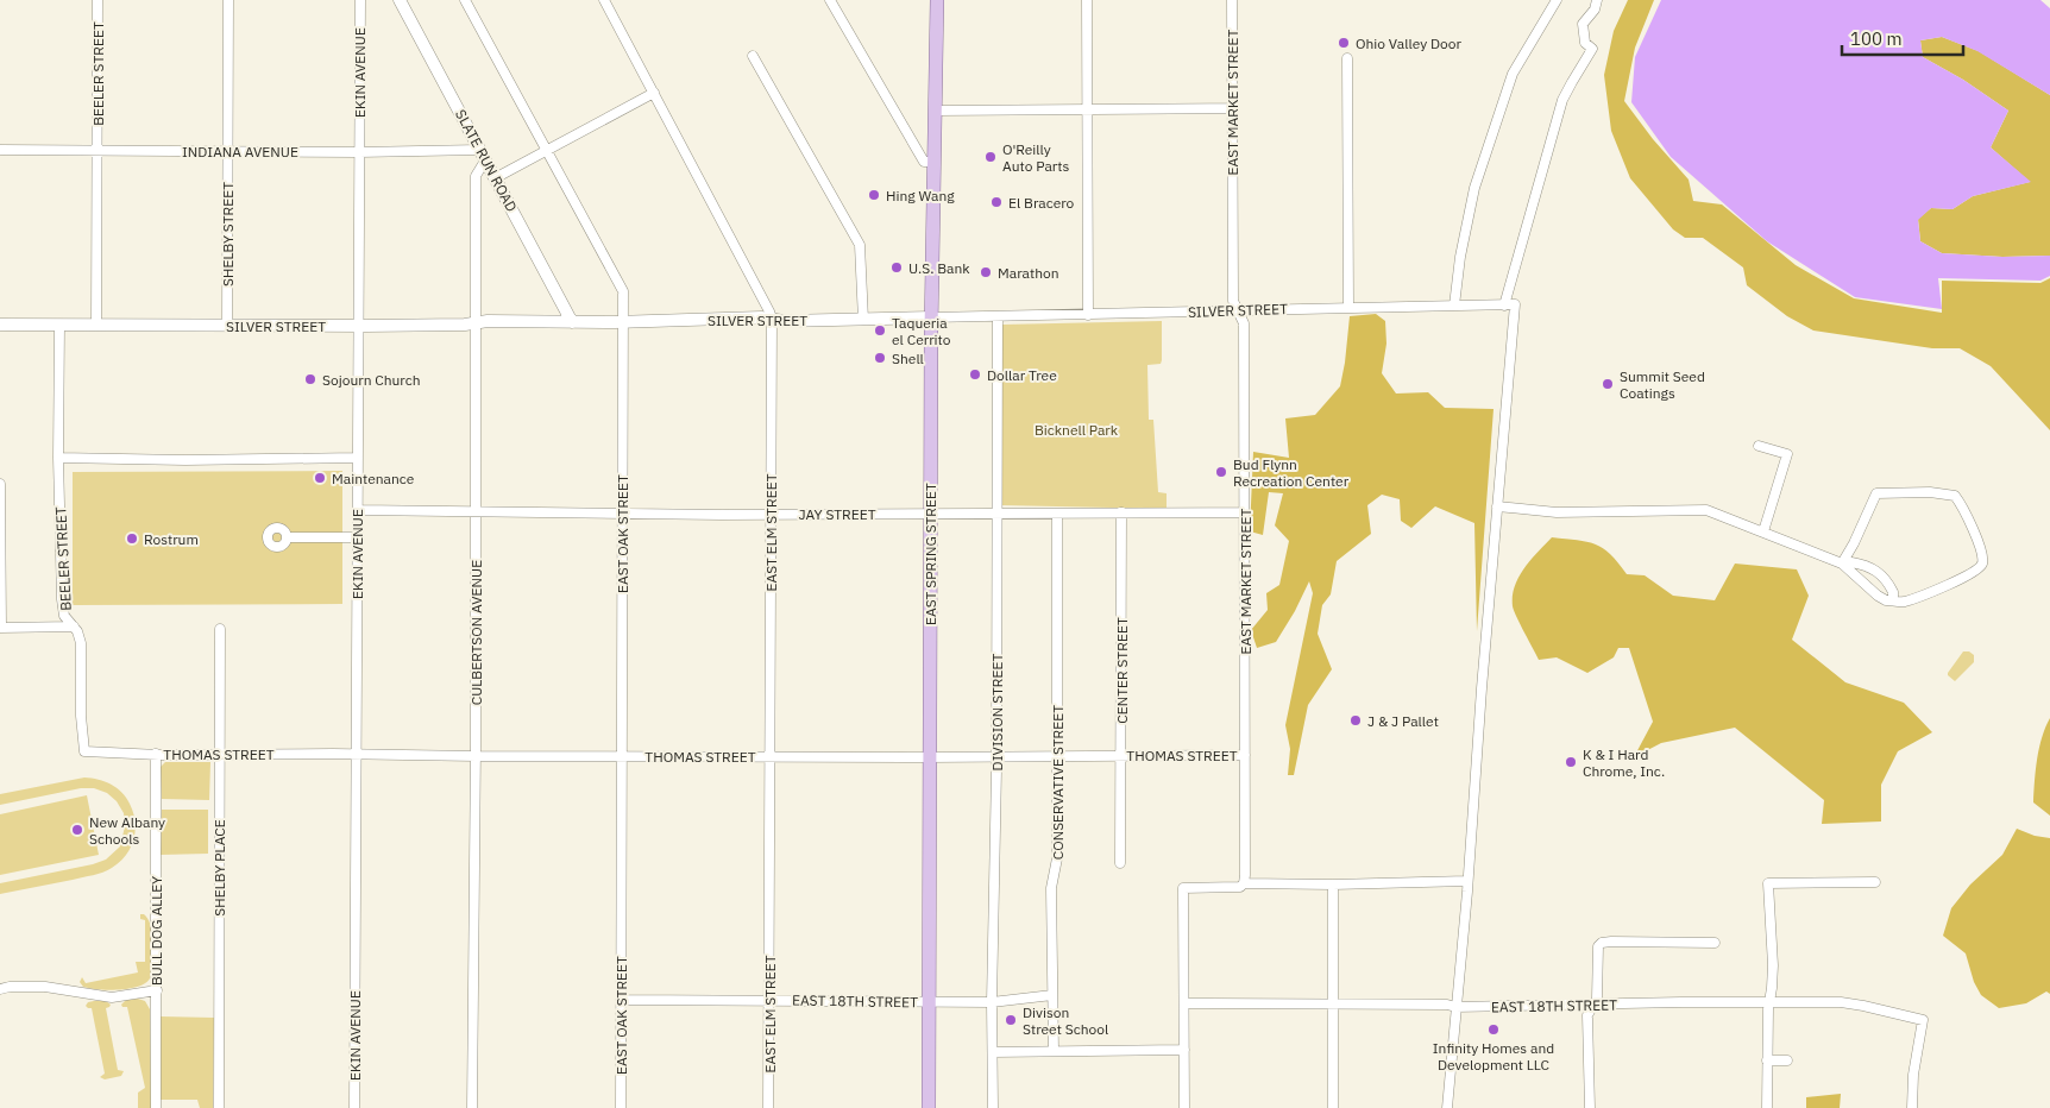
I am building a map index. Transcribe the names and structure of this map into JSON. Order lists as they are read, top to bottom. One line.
{"streets":{"main road":["SLATE RUN ROAD","SILVER STREET","EAST SPRING STREET"],"street":["EKIN AVENUE","BEELER STREET","EAST MARKET STREET","INDIANA AVENUE","SHELBY STREET","JAY STREET","EAST ELM STREET","EAST OAK STREET","CULBERTSON AVENUE","CENTER STREET","DIVISION STREET","THOMAS STREET","CONSERVATIVE STREET","SHELBY PLACE","BULL DOG ALLEY","EAST 18TH STREET"]},"crossings":[["EKIN AVENUE","INDIANA AVENUE"],["EKIN AVENUE","SILVER STREET"],["EKIN AVENUE","JAY STREET"],["EKIN AVENUE","THOMAS STREET"],["BEELER STREET","INDIANA AVENUE"],["BEELER STREET","SILVER STREET"],["BEELER STREET","THOMAS STREET"],["BEELER STREET","BULL DOG ALLEY"],["EAST MARKET STREET","SILVER STREET"],["EAST MARKET STREET","JAY STREET"],["EAST MARKET STREET","THOMAS STREET"],["INDIANA AVENUE","SLATE RUN ROAD"],["INDIANA AVENUE","SHELBY STREET"],["INDIANA AVENUE","CULBERTSON AVENUE"],["SLATE RUN ROAD","SILVER STREET"],["SLATE RUN ROAD","CULBERTSON AVENUE"],["SHELBY STREET","SILVER STREET"],["SILVER STREET","EAST ELM STREET"],["SILVER STREET","EAST OAK STREET"],["SILVER STREET","EAST SPRING STREET"],["SILVER STREET","CULBERTSON AVENUE"],["SILVER STREET","DIVISION STREET"],["JAY STREET","EAST ELM STREET"],["JAY STREET","EAST OAK STREET"],["JAY STREET","EAST SPRING STREET"],["JAY STREET","CULBERTSON AVENUE"],["JAY STREET","CENTER STREET"],["JAY STREET","DIVISION STREET"],["JAY STREET","CONSERVATIVE STREET"],["EAST ELM STREET","THOMAS STREET"],["EAST ELM STREET","EAST 18TH STREET"],["EAST OAK STREET","THOMAS STREET"],["EAST OAK STREET","EAST 18TH STREET"],["EAST SPRING STREET","THOMAS STREET"],["EAST SPRING STREET","EAST 18TH STREET"],["CULBERTSON AVENUE","THOMAS STREET"],["CENTER STREET","THOMAS STREET"],["DIVISION STREET","THOMAS STREET"],["DIVISION STREET","EAST 18TH STREET"],["THOMAS STREET","CONSERVATIVE STREET"],["THOMAS STREET","SHELBY PLACE"],["THOMAS STREET","BULL DOG ALLEY"],["CONSERVATIVE STREET","EAST 18TH STREET"]],"parks":["Bicknell Park"],"places":["Ohio Valley Door","O'Reilly Auto Parts","Hing Wang","El Bracero","U.S. Bank","Marathon","Taqueria el Cerrito","Shell","Dollar Tree","Sojourn Church","Summit Seed Coatings","Bud Flynn Recreation Center","Maintenance","Rostrum","J & J Pallet","K & I Hard Chrome, Inc.","New Albany Schools","Divison Street School","Infinity Homes and Development LLC"],"scale_bar":"100 m"}
